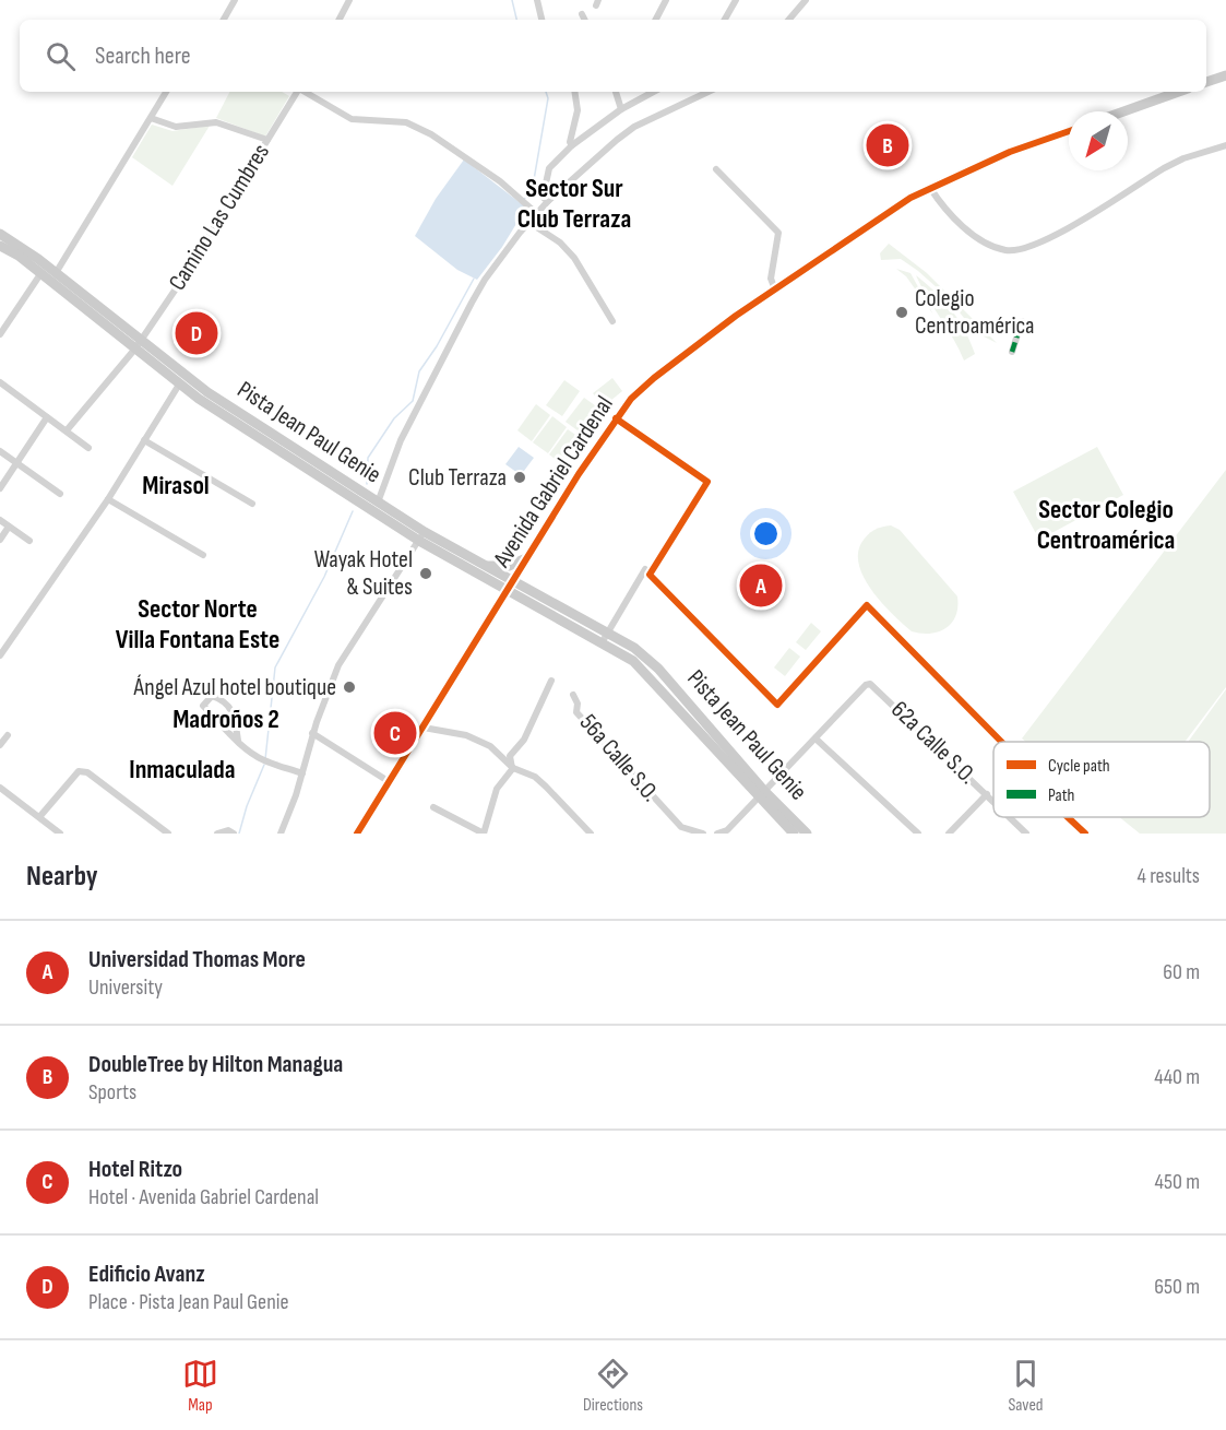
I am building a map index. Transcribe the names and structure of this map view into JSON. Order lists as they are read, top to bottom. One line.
{"streets":{"main road":["Pista Jean Paul Genie","Avenida Gabriel Cardenal"],"street":["Camino Las Cumbres","62a Calle S.O.","56a Calle S.O."]},"crossings":[["Camino Las Cumbres","Pista Jean Paul Genie"],["Pista Jean Paul Genie","Avenida Gabriel Cardenal"]],"districts":["Sector Sur Club Terraza","Mirasol","Sector Colegio Centroamérica","Sector Norte Villa Fontana Este","Madroños 2","Inmaculada"],"places":["Colegio Centroamérica","Club Terraza","Wayak Hotel & Suites","Ángel Azul hotel boutique"],"legend":["Cycle path","Path"],"north":"bottom left","page":{"search":"Search here","pins":["B","D","A","C"],"heading":["Nearby","4 results"],"list":[{"mark":"A","name":"Universidad Thomas More","note":"University","value":"60 m"},{"mark":"B","name":"DoubleTree by Hilton Managua","note":"Sports","value":"440 m"},{"mark":"C","name":"Hotel Ritzo","note":"Hotel · Avenida Gabriel Cardenal","value":"450 m"},{"mark":"D","name":"Edificio Avanz","note":"Place · Pista Jean Paul Genie","value":"650 m"}],"nav":["Map","Directions","Saved"]}}
